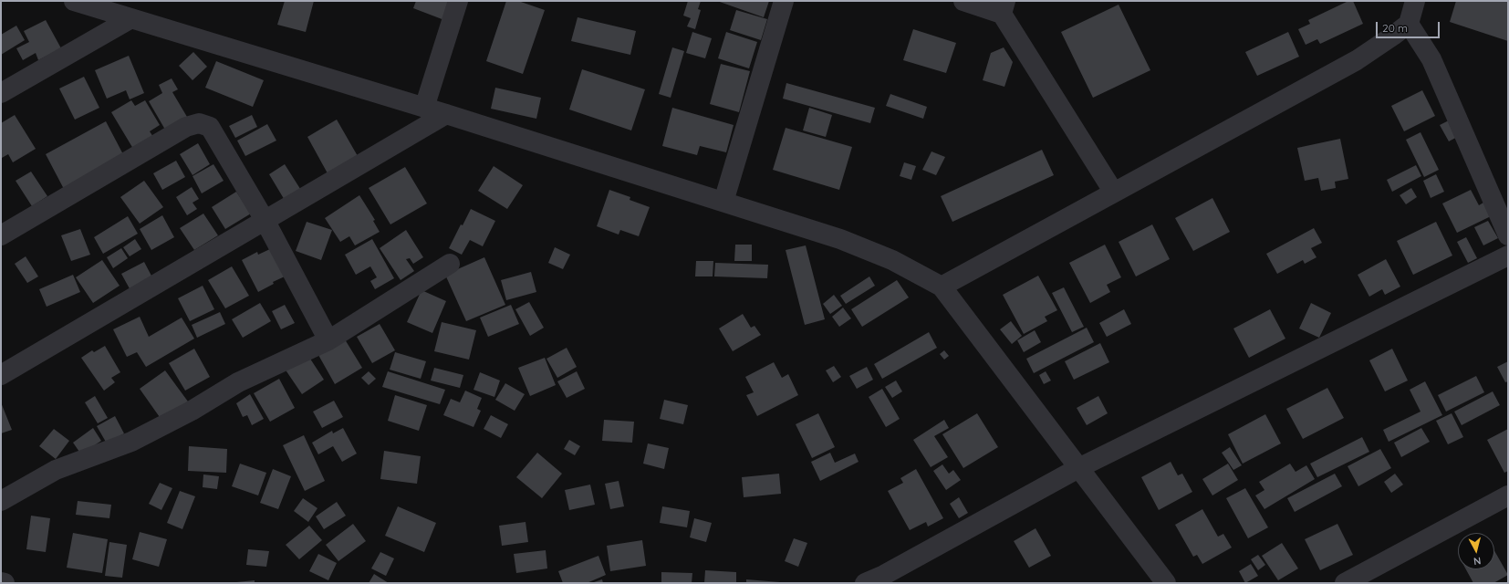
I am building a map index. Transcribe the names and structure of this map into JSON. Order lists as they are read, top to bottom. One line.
{"scale_bar":"20 m","north":"bottom"}
